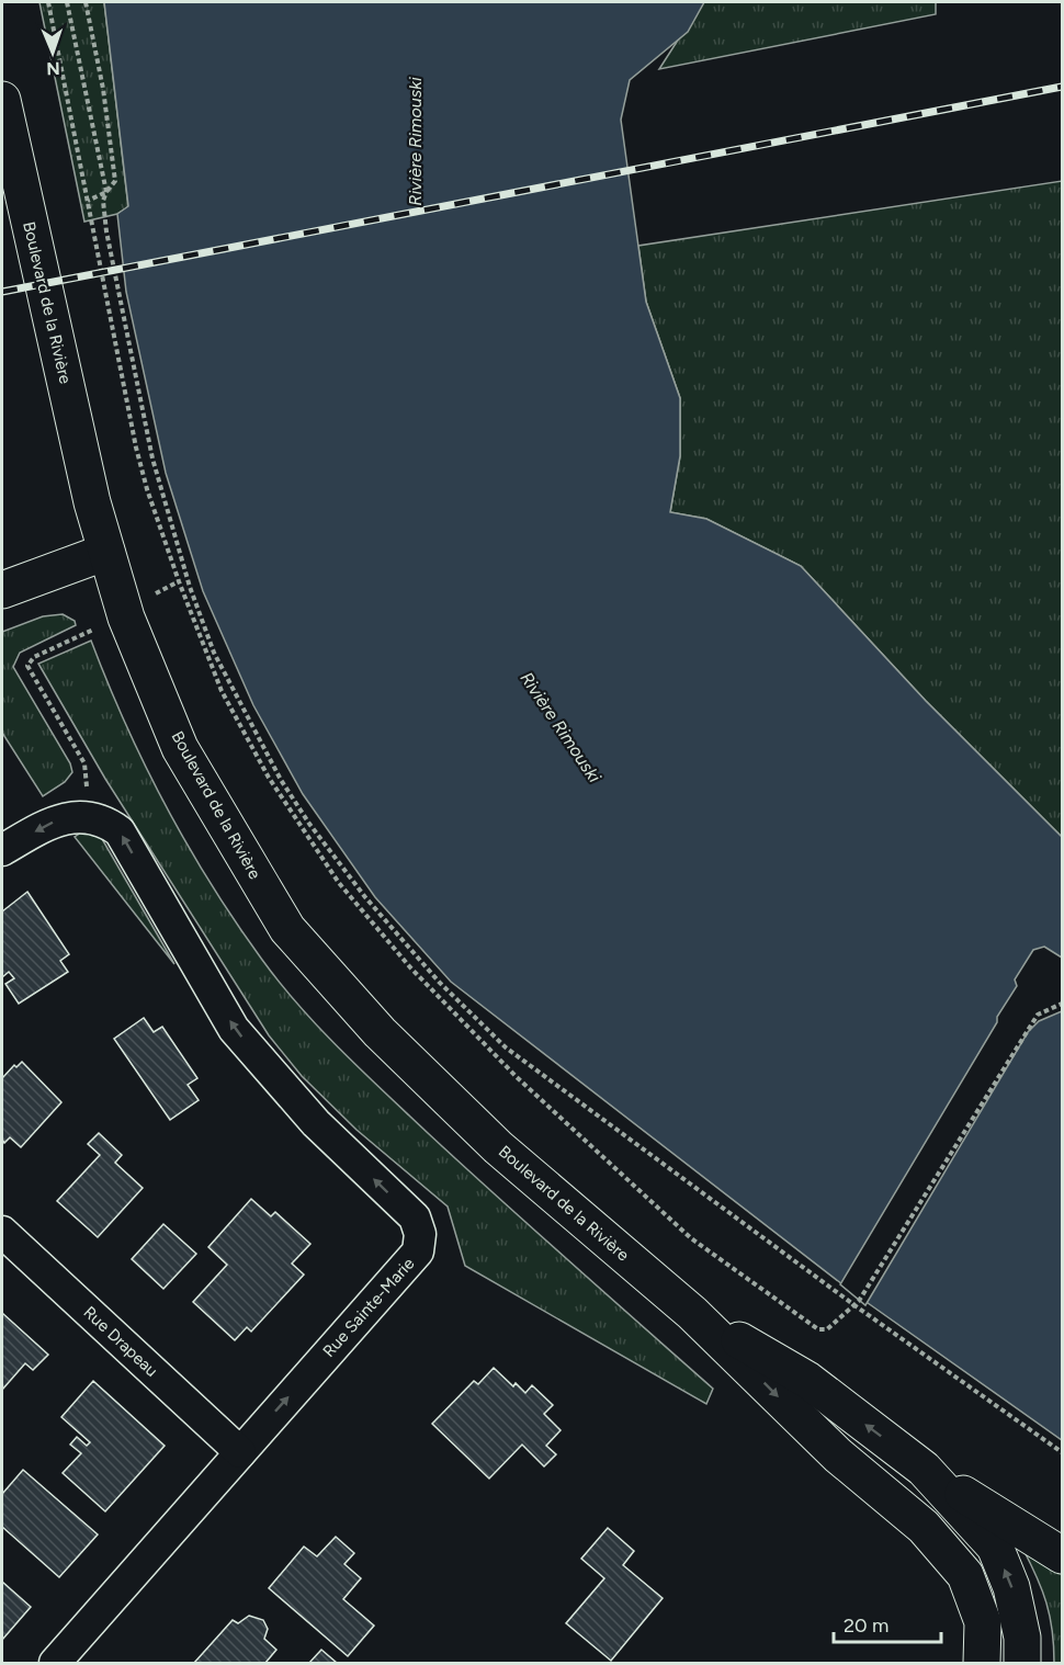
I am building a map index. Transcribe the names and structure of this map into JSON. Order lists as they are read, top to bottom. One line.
{"streets":{"main road":["Boulevard de la Rivière"],"street":["Rue Sainte-Marie","Rue Drapeau"]},"crossings":[["Rue Sainte-Marie","Rue Drapeau"]],"water":["Rivière Rimouski"],"scale_bar":"20 m","north":"bottom"}
